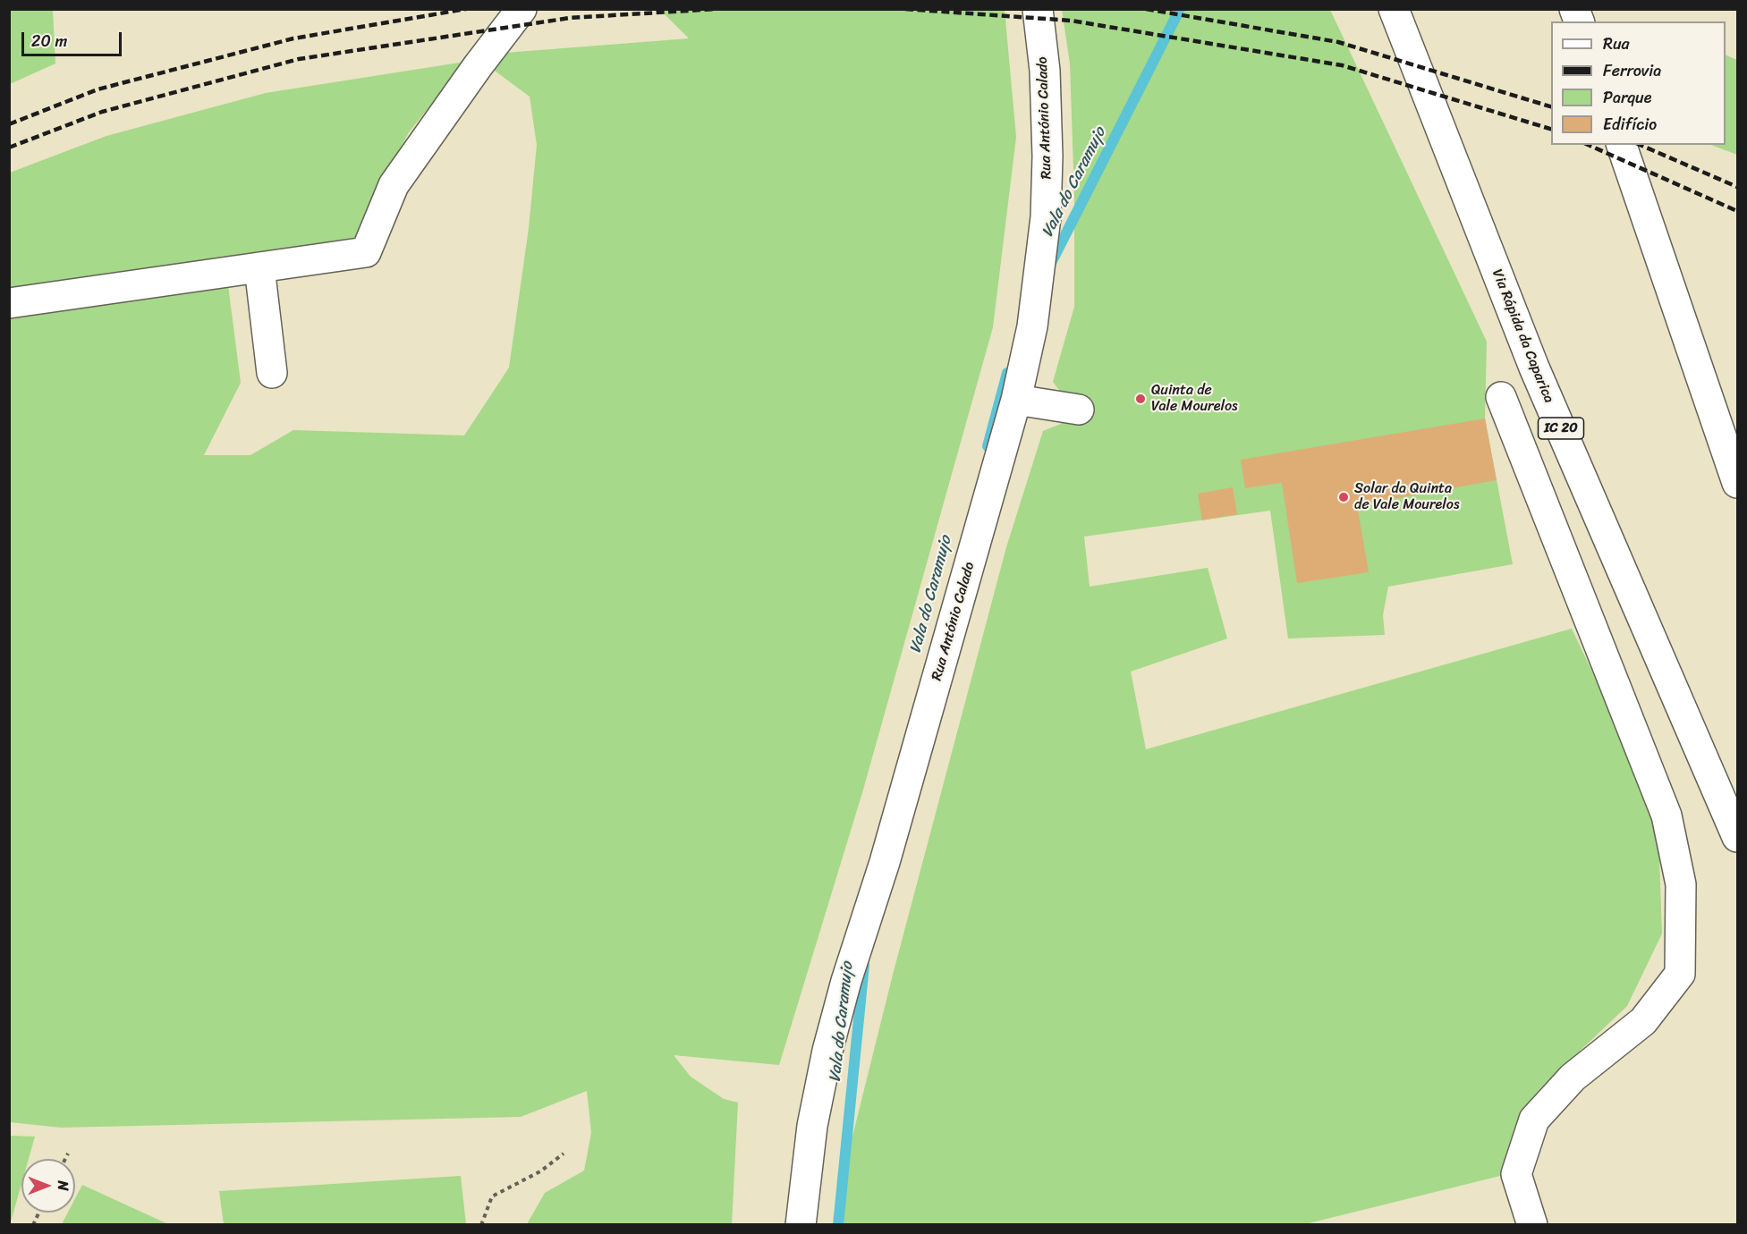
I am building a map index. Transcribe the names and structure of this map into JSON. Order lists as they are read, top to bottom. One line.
{"streets":{"main road":["Rua António Calado","Via Rápida da Caparica","IC 20"]},"water":["Vala do Caramujo"],"places":["Quinta de Vale Mourelos","Solar da Quinta de Vale Mourelos"],"legend":["Rua","Ferrovia","Parque","Edifício"],"scale_bar":"20 m","north":"right"}
